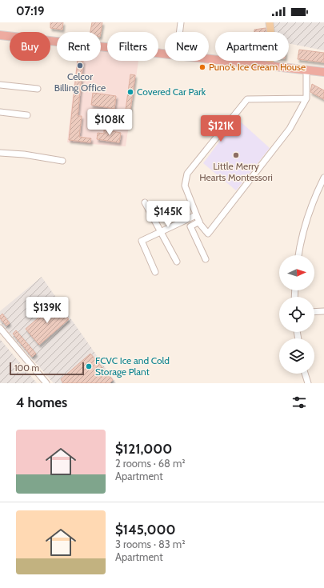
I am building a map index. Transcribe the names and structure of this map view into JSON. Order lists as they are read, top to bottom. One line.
{"places":["Celcor Billing Office","Puno's Ice Cream House","Covered Car Park","Little Merry Hearts Montessori","FCVC Ice and Cold Storage Plant"],"scale_bar":"100 m","north":"right","page":{"status":"07:19","chip":["Buy","Rent","Filters","New","Apartment"],"price":["$108K","$121K","$145K","$139K"],"scale":"100 m","heading":"4 homes","list":[{"name":"$121,000","note":"2 rooms · 68 m² · Apartment"},{"name":"$145,000","note":"3 rooms · 83 m² · Apartment"}]}}
